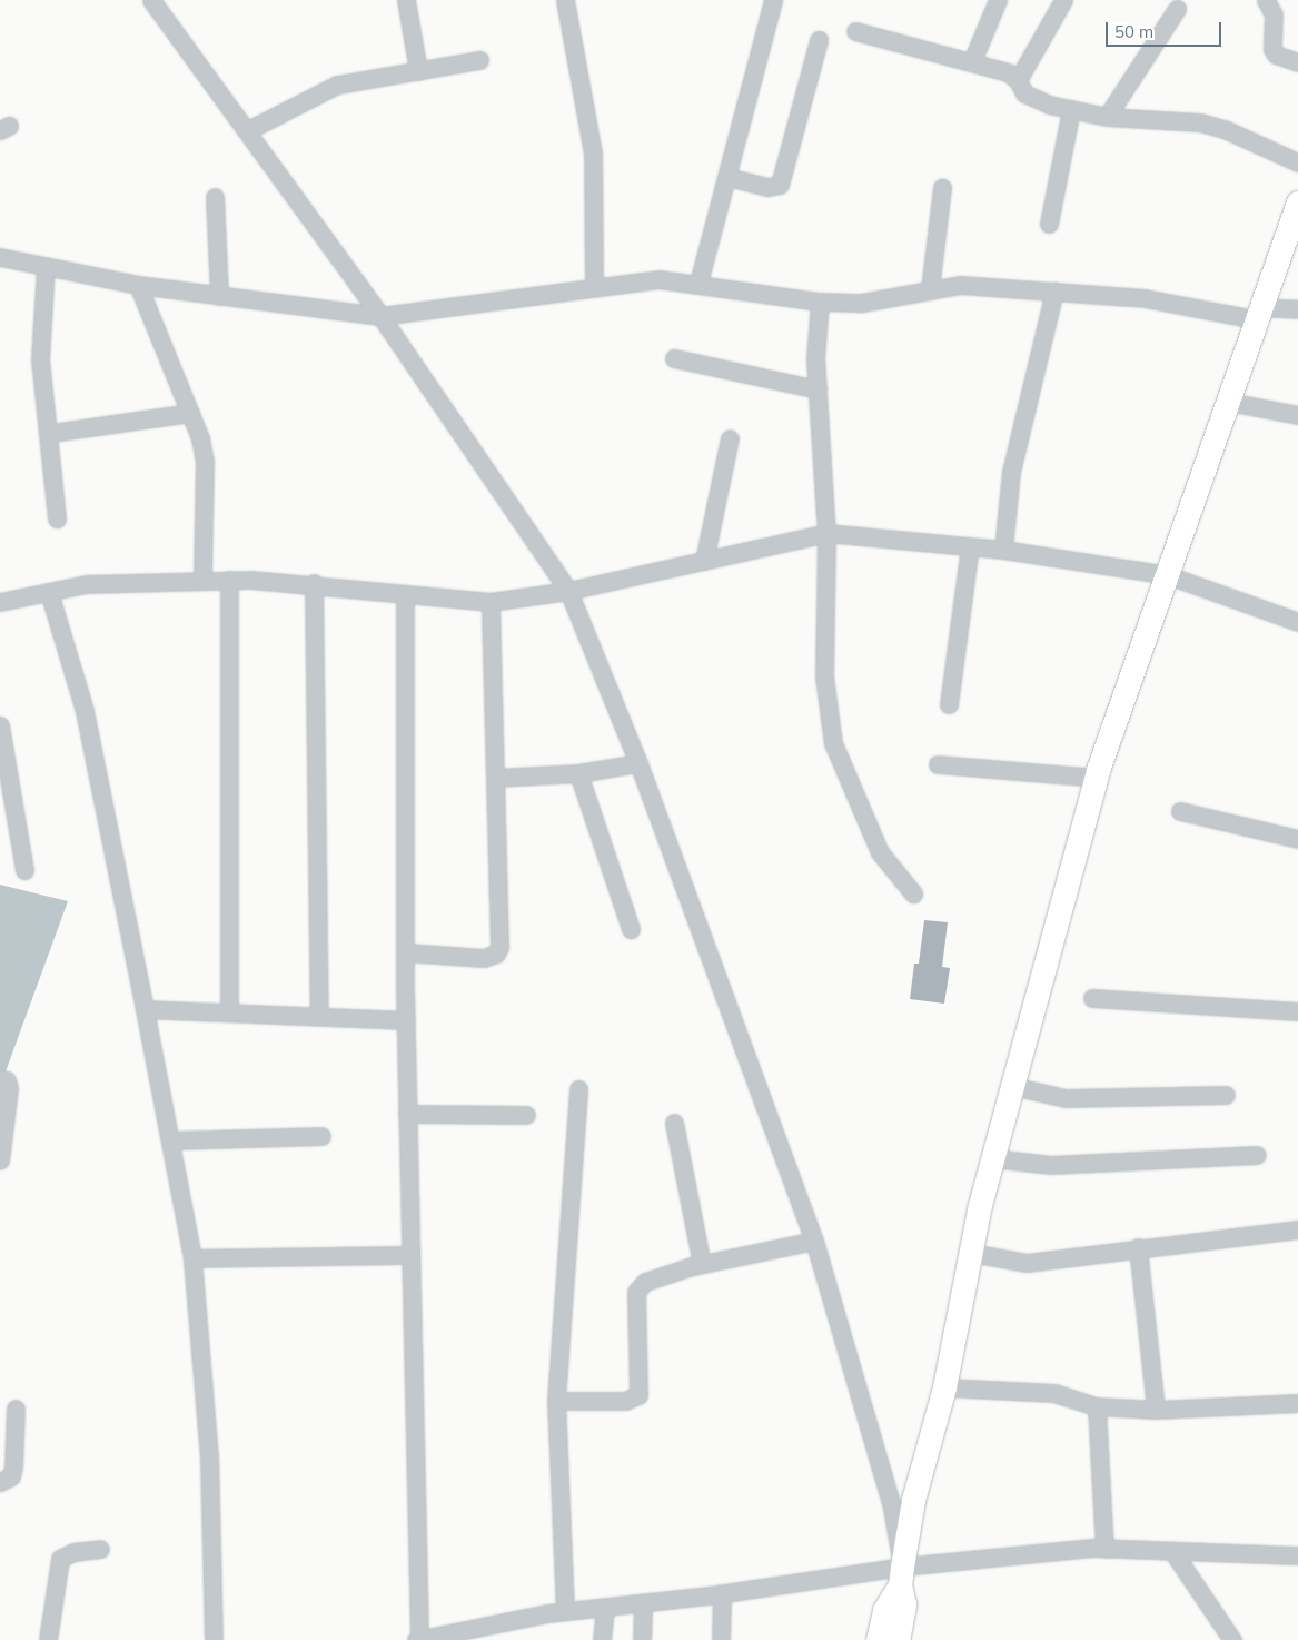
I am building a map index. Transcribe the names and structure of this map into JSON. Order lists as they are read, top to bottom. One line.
{"scale_bar":"50 m"}
